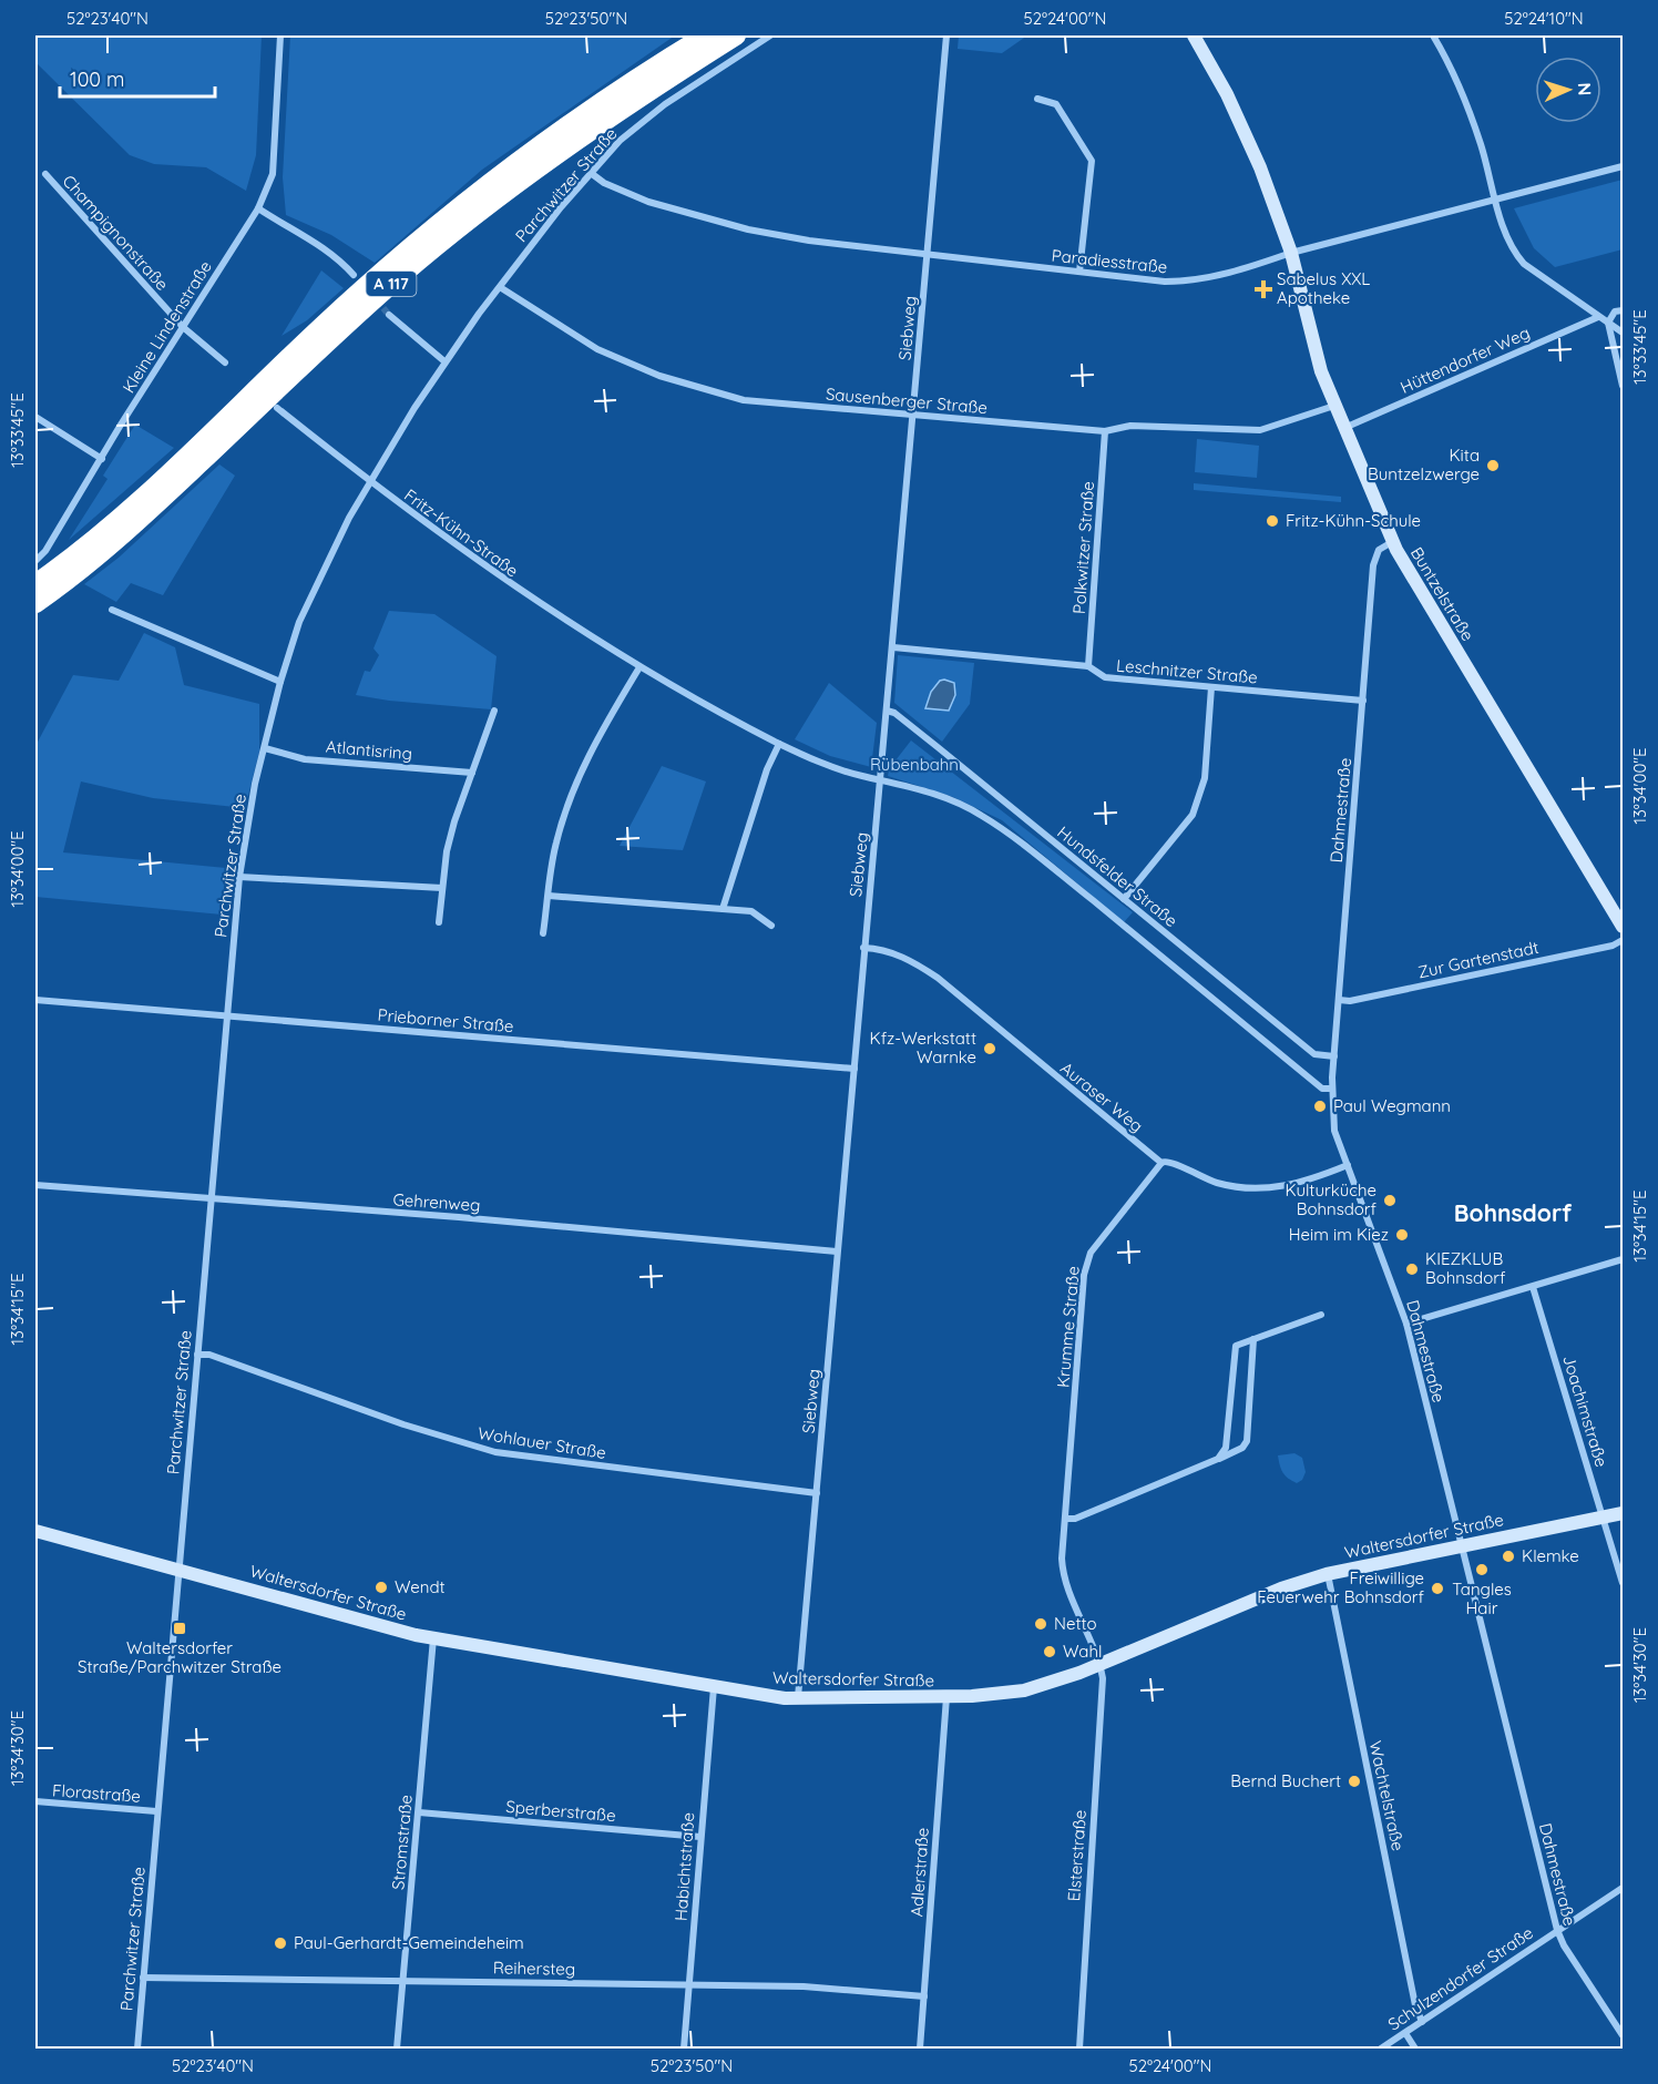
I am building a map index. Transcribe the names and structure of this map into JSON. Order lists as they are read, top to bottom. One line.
{"streets":{"highway":["A 117"],"street":["Parchwitzer Straße","Champignonstraße","Paradiesstraße","Kleine Lindenstraße","Siebweg","Hüttendorfer Weg","Sausenberger Straße","Fritz-Kühn-Straße","Polkwitzer Straße","Buntzelstraße","Leschnitzer Straße","Atlantisring","Dahmestraße","Hundsfelder Straße","Zur Gartenstadt","Prieborner Straße","Auraser Weg","Gehrenweg","Krumme Straße","Joachimstraße","Wohlauer Straße","Waltersdorfer Straße","Florastraße","Wachtelstraße","Sperberstraße","Stromstraße","Elsterstraße","Habichtstraße","Adlerstraße","Reihersteg","Schulzendorfer Straße"]},"crossings":[["Parchwitzer Straße","Paradiesstraße"],["Parchwitzer Straße","Sausenberger Straße"],["Parchwitzer Straße","Fritz-Kühn-Straße"],["Parchwitzer Straße","Atlantisring"],["Parchwitzer Straße","Prieborner Straße"],["Parchwitzer Straße","Gehrenweg"],["Parchwitzer Straße","Wohlauer Straße"],["Parchwitzer Straße","Waltersdorfer Straße"],["Parchwitzer Straße","Florastraße"],["Parchwitzer Straße","Reihersteg"],["Champignonstraße","Kleine Lindenstraße"],["Paradiesstraße","Siebweg"],["Paradiesstraße","Buntzelstraße"],["Siebweg","Sausenberger Straße"],["Siebweg","Fritz-Kühn-Straße"],["Siebweg","Leschnitzer Straße"],["Siebweg","Hundsfelder Straße"],["Siebweg","Prieborner Straße"],["Siebweg","Auraser Weg"],["Siebweg","Gehrenweg"],["Siebweg","Wohlauer Straße"],["Siebweg","Waltersdorfer Straße"],["Hüttendorfer Weg","Buntzelstraße"],["Sausenberger Straße","Polkwitzer Straße"],["Sausenberger Straße","Buntzelstraße"],["Fritz-Kühn-Straße","Hundsfelder Straße"],["Polkwitzer Straße","Leschnitzer Straße"],["Buntzelstraße","Dahmestraße"],["Leschnitzer Straße","Dahmestraße"],["Dahmestraße","Hundsfelder Straße"],["Dahmestraße","Zur Gartenstadt"],["Dahmestraße","Auraser Weg"],["Dahmestraße","Waltersdorfer Straße"],["Dahmestraße","Schulzendorfer Straße"],["Auraser Weg","Krumme Straße"],["Krumme Straße","Waltersdorfer Straße"],["Krumme Straße","Elsterstraße"],["Joachimstraße","Waltersdorfer Straße"],["Waltersdorfer Straße","Wachtelstraße"],["Waltersdorfer Straße","Stromstraße"],["Waltersdorfer Straße","Elsterstraße"],["Waltersdorfer Straße","Habichtstraße"],["Waltersdorfer Straße","Adlerstraße"],["Wachtelstraße","Schulzendorfer Straße"],["Sperberstraße","Stromstraße"],["Sperberstraße","Habichtstraße"],["Stromstraße","Reihersteg"],["Habichtstraße","Reihersteg"],["Adlerstraße","Reihersteg"]],"districts":["Bohnsdorf"],"parks":["Rübenbahn"],"places":{"health":["Sabelus XXL Apotheke"],"other":["Kita Buntzelzwerge","Fritz-Kühn-Schule","Kfz-Werkstatt Warnke","Paul Wegmann","Kulturküche Bohnsdorf","Heim im Kiez","KIEZKLUB Bohnsdorf","Klemke","Tangles Hair","Wendt","Freiwillige Feuerwehr Bohnsdorf","Netto","Wahl","Bernd Buchert","Paul-Gerhardt-Gemeindeheim"],"transit":["Waltersdorfer Straße/Parchwitzer Straße"]},"scale_bar":"100 m","north":"right","coordinates":["52°23'40\"N","52°23'50\"N","52°24'00\"N","52°24'10\"N","13°33'45\"E","13°34'00\"E","13°34'15\"E","13°34'30\"E"]}
